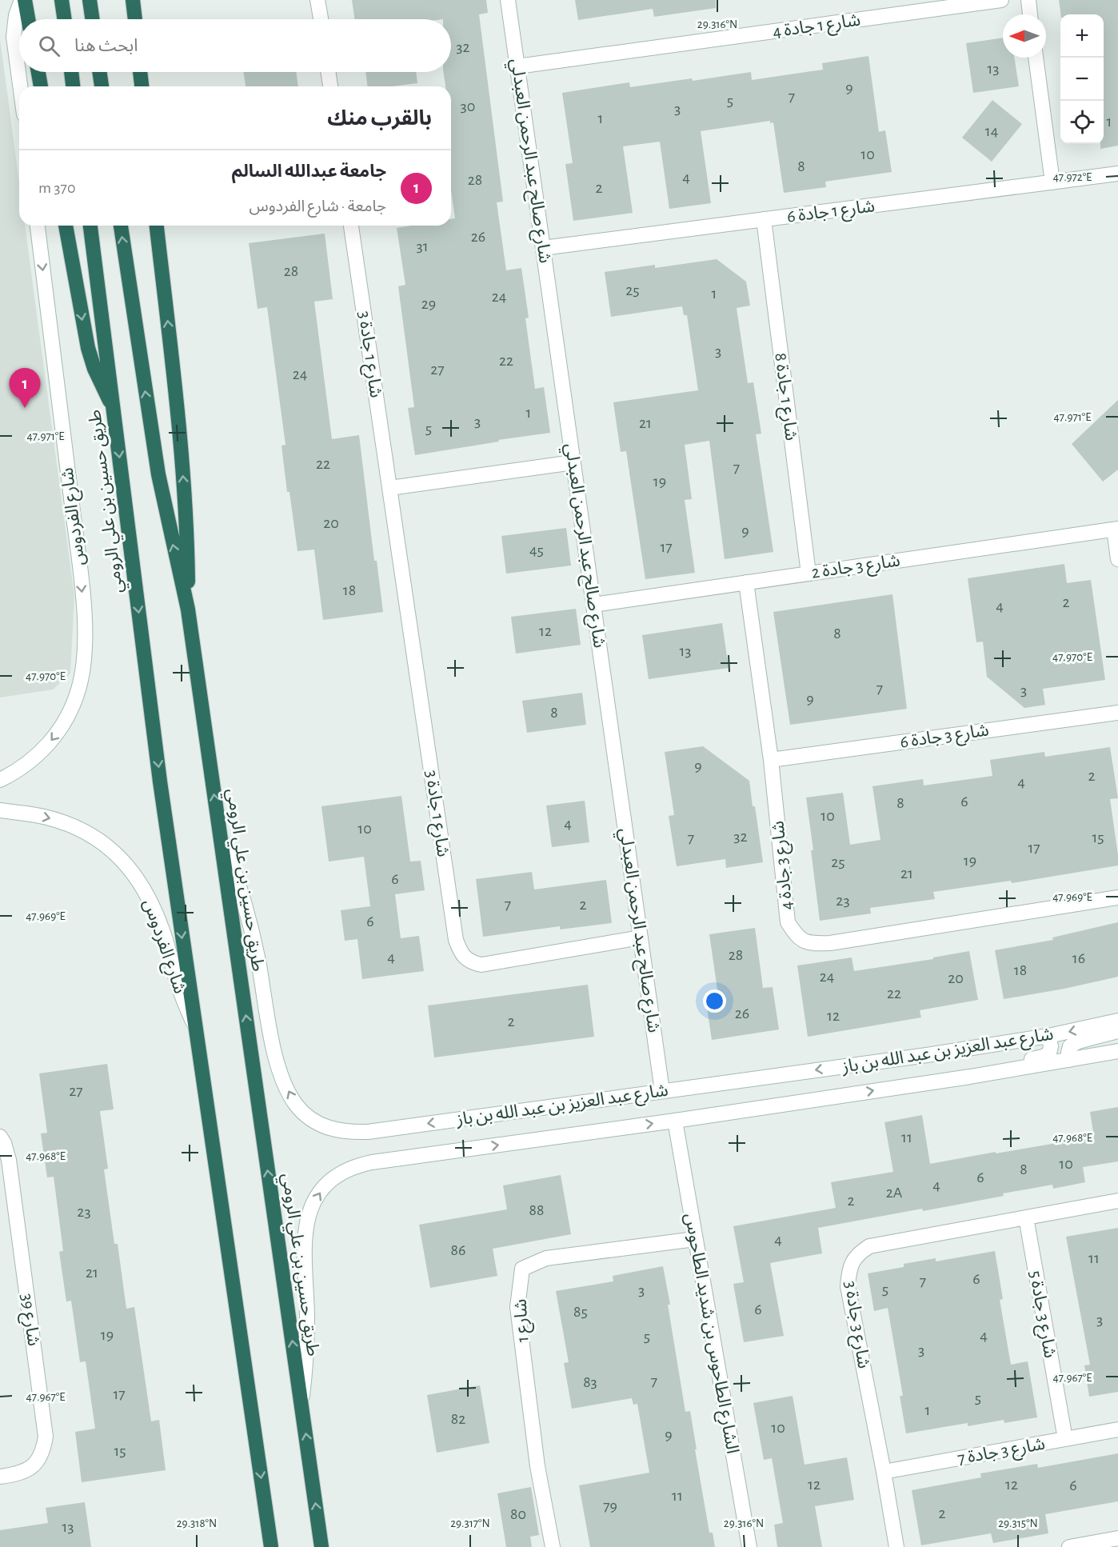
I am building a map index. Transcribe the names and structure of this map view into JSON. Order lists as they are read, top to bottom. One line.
{"streets":{"highway":["طريق حسين بن علي الرومي"],"street":["شارع 1 جادة 4","شارع صالح عبد الرحمن العبدلي","شارع 1 جادة 6","شارع 1 جادة 3","شارع 1 جادة 8","شارع الفردوس","شارع 3 جادة 2","شارع 3 جادة 6","شارع 3 جادة 4","شارع عبد العزيز بن عبد الله بن باز","شارع 3 جادة 5","شارع 39","شارع 1","شارع 3 جادة 3","الشارع الطاحوس بن شديد الطاحوس","شارع 3 جادة 7"]},"crossings":[["شارع 1 جادة 4","شارع صالح عبد الرحمن العبدلي"],["شارع صالح عبد الرحمن العبدلي","شارع 1 جادة 6"],["شارع صالح عبد الرحمن العبدلي","شارع 1 جادة 3"],["شارع صالح عبد الرحمن العبدلي","شارع 3 جادة 2"],["شارع صالح عبد الرحمن العبدلي","شارع عبد العزيز بن عبد الله بن باز"],["شارع 1 جادة 6","شارع 1 جادة 8"],["شارع 1 جادة 8","شارع 3 جادة 2"],["طريق حسين بن علي الرومي","شارع الفردوس"],["طريق حسين بن علي الرومي","شارع عبد العزيز بن عبد الله بن باز"],["شارع 3 جادة 2","شارع 3 جادة 4"],["شارع 3 جادة 6","شارع 3 جادة 4"],["شارع عبد العزيز بن عبد الله بن باز","الشارع الطاحوس بن شديد الطاحوس"],["شارع 3 جادة 5","شارع 3 جادة 3"],["شارع 3 جادة 5","شارع 3 جادة 7"],["شارع 1","الشارع الطاحوس بن شديد الطاحوس"],["شارع 3 جادة 3","شارع 3 جادة 7"]],"one_way":["شارع الفردوس"],"house_numbers":["32","13","9","7","5","30","3","1","1","14","10","8","4","28","2","26","31","28","25","1","24","29","3","22","27","24","1","3","21","5","22","7","19","20","9","17","45","18","2","4","12","8","13","7","3","9","8","9","2","4","6","8","10","4","10","32","15","7","17","19","25","21","6","23","7","2","6","28","4","16","18","24","20","22","26","12","2","27","11","10","8","6","4","2A","2","88","23","4","86","11","21","6","7","5","3","6","85","3","19","4","5","3","7","83","17","5","1","82","10","9","15","12","12","6","11","79","2","80","13"],"north":"left","page":{"map_buttons":["+","−"],"search":"ابحث هنا","heading":"بالقرب منك","list":[{"mark":"1","name":"جامعة عبدالله السالم","note":"جامعة · شارع الفردوس","value":"370 m"}],"pins":"1"},"coordinates":["29.316°N","47.972°E","47.971°E","47.970°E","47.969°E","47.968°E","47.967°E","29.318°N","29.317°N","29.315°N"]}
